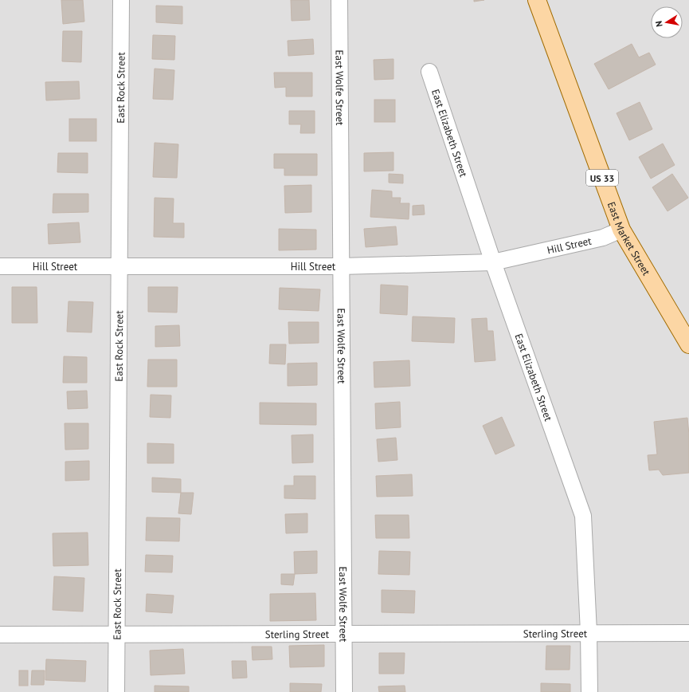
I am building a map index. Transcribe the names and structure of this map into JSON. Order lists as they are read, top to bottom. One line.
{"streets":{"main road":["US 33","East Market Street"],"street":["East Rock Street","East Wolfe Street","East Elizabeth Street","Hill Street","Sterling Street"]},"crossings":[["East Rock Street","Hill Street"],["East Rock Street","Sterling Street"],["East Wolfe Street","Hill Street"],["East Wolfe Street","Sterling Street"],["East Elizabeth Street","Hill Street"],["East Elizabeth Street","Sterling Street"],["East Market Street","Hill Street"]],"north":"left"}
